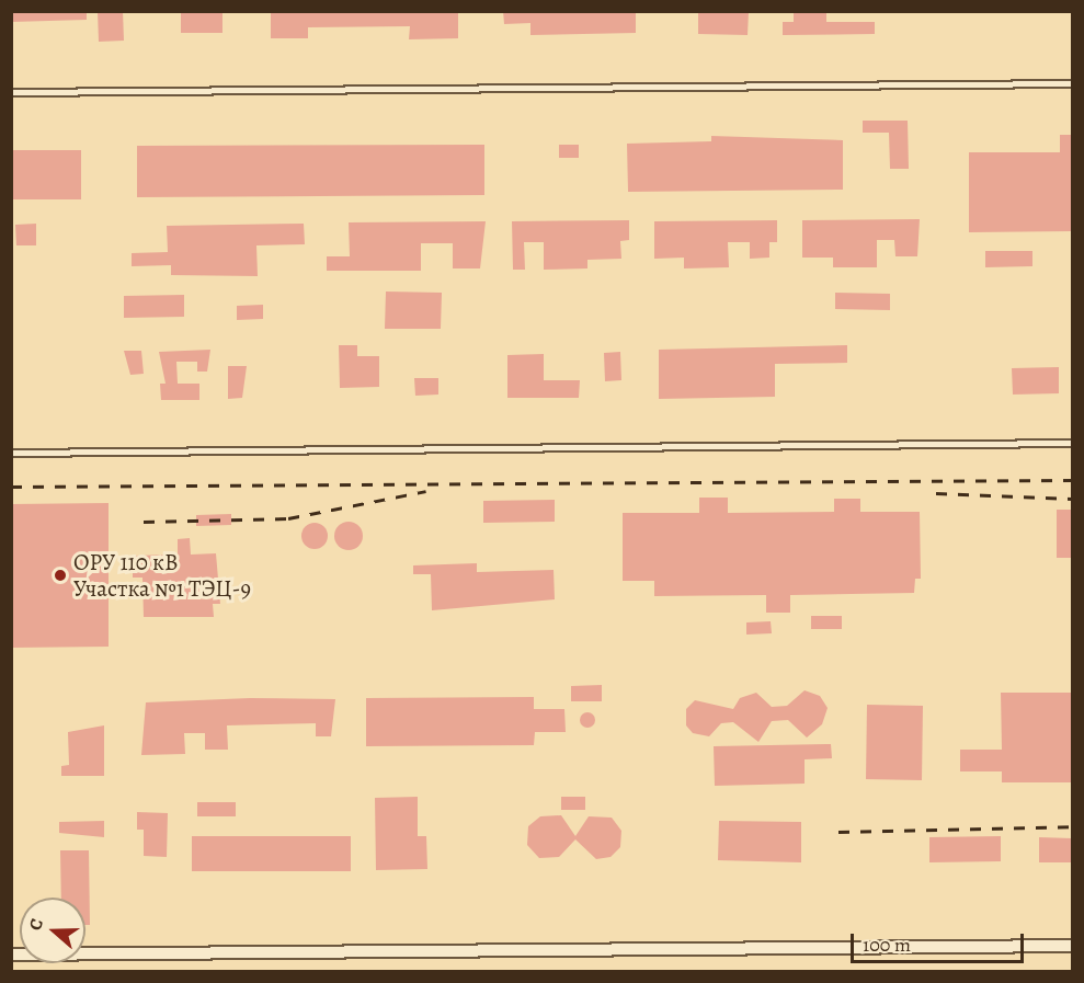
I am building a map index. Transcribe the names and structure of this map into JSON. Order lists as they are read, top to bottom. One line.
{"places":["ОРУ 110 кВ Участка №1 ТЭЦ-9"],"scale_bar":"100 m","north":"left"}
